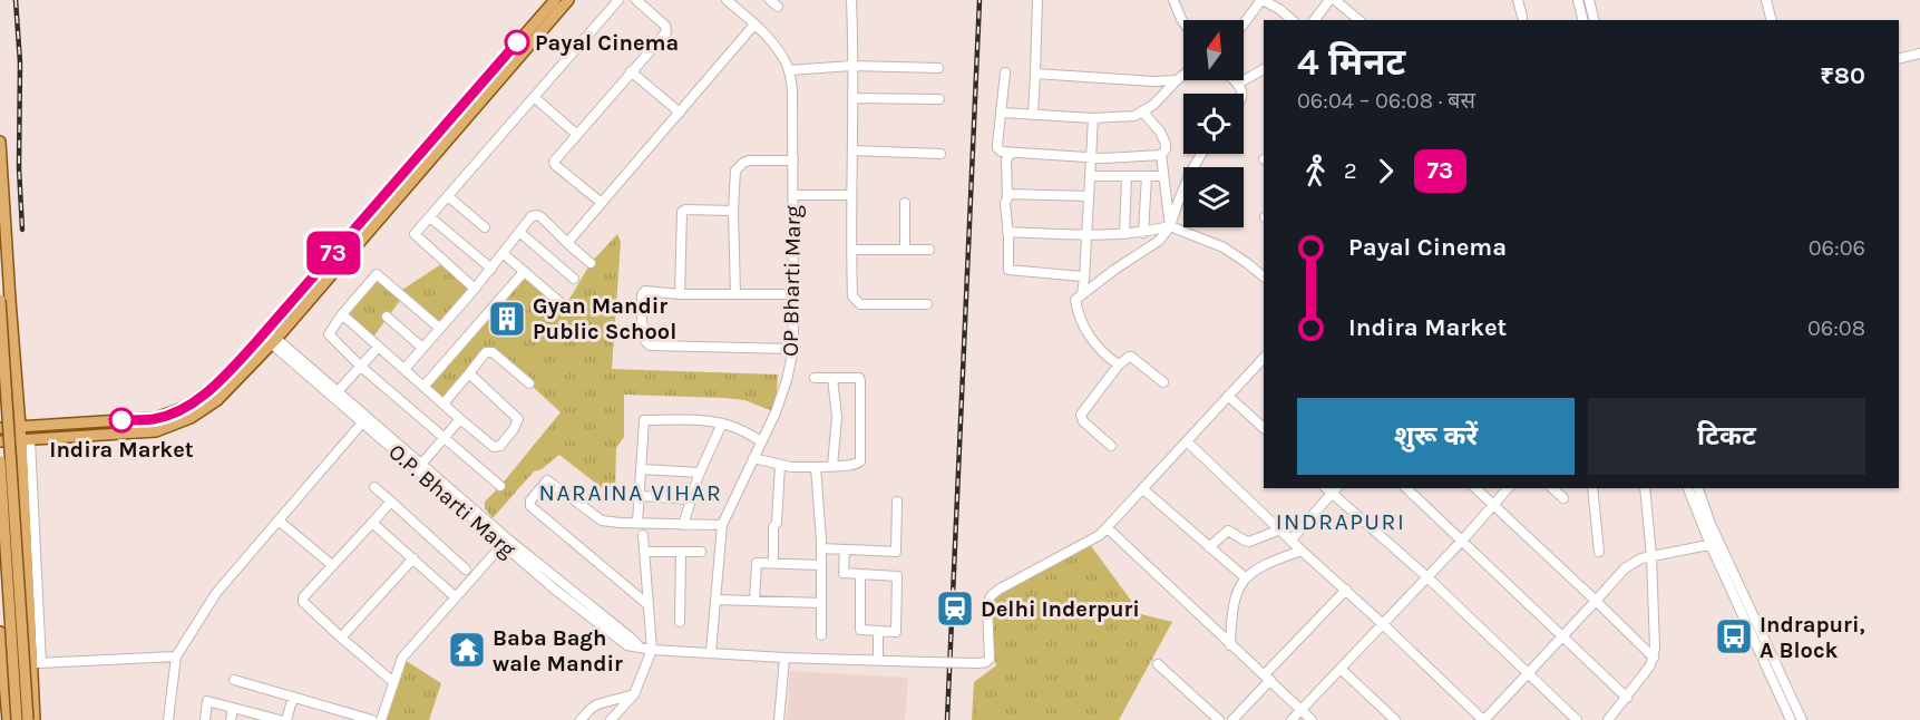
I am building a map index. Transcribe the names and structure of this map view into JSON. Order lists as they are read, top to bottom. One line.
{"streets":{"street":["OP Bharti Marg","O.P. Bharti Marg"]},"crossings":[["OP Bharti Marg","O.P. Bharti Marg"]],"districts":["NARAINA VIHAR","INDRAPURI"],"places":{"other":["Payal Cinema","Indira Market"],"building":["Gyan Mandir Public School"],"station":["Delhi Inderpuri"],"bus stop":["Indrapuri, A Block"],"temple":["Baba Bagh wale Mandir"]},"lines":["bus line 73"],"north":"top","page":{"on_map":"73","heading":["4 मिनट","06:04 – 06:08 · बस","₹80"],"legs":["2","73"],"list":[{"name":"Payal Cinema","value":"06:06"},{"name":"Indira Market","value":"06:08"}],"buttons":["शुरू करें","टिकट"]}}
